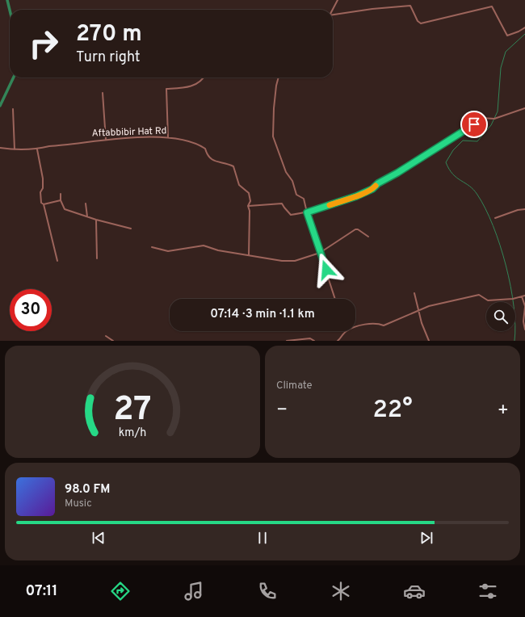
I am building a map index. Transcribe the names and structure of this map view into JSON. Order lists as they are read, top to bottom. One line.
{"streets":{"street":["Aftabbibir Hat Rd"]},"page":{"turn":["270 m","Turn right"],"limit":"30","trip":"07:14 · 3 min · 1.1 km","tile":"Climate","heat":["−","22°","+"],"song":["98.0 FM","Music"],"tabs":"07:11","gauge":["27","km/h"]}}
